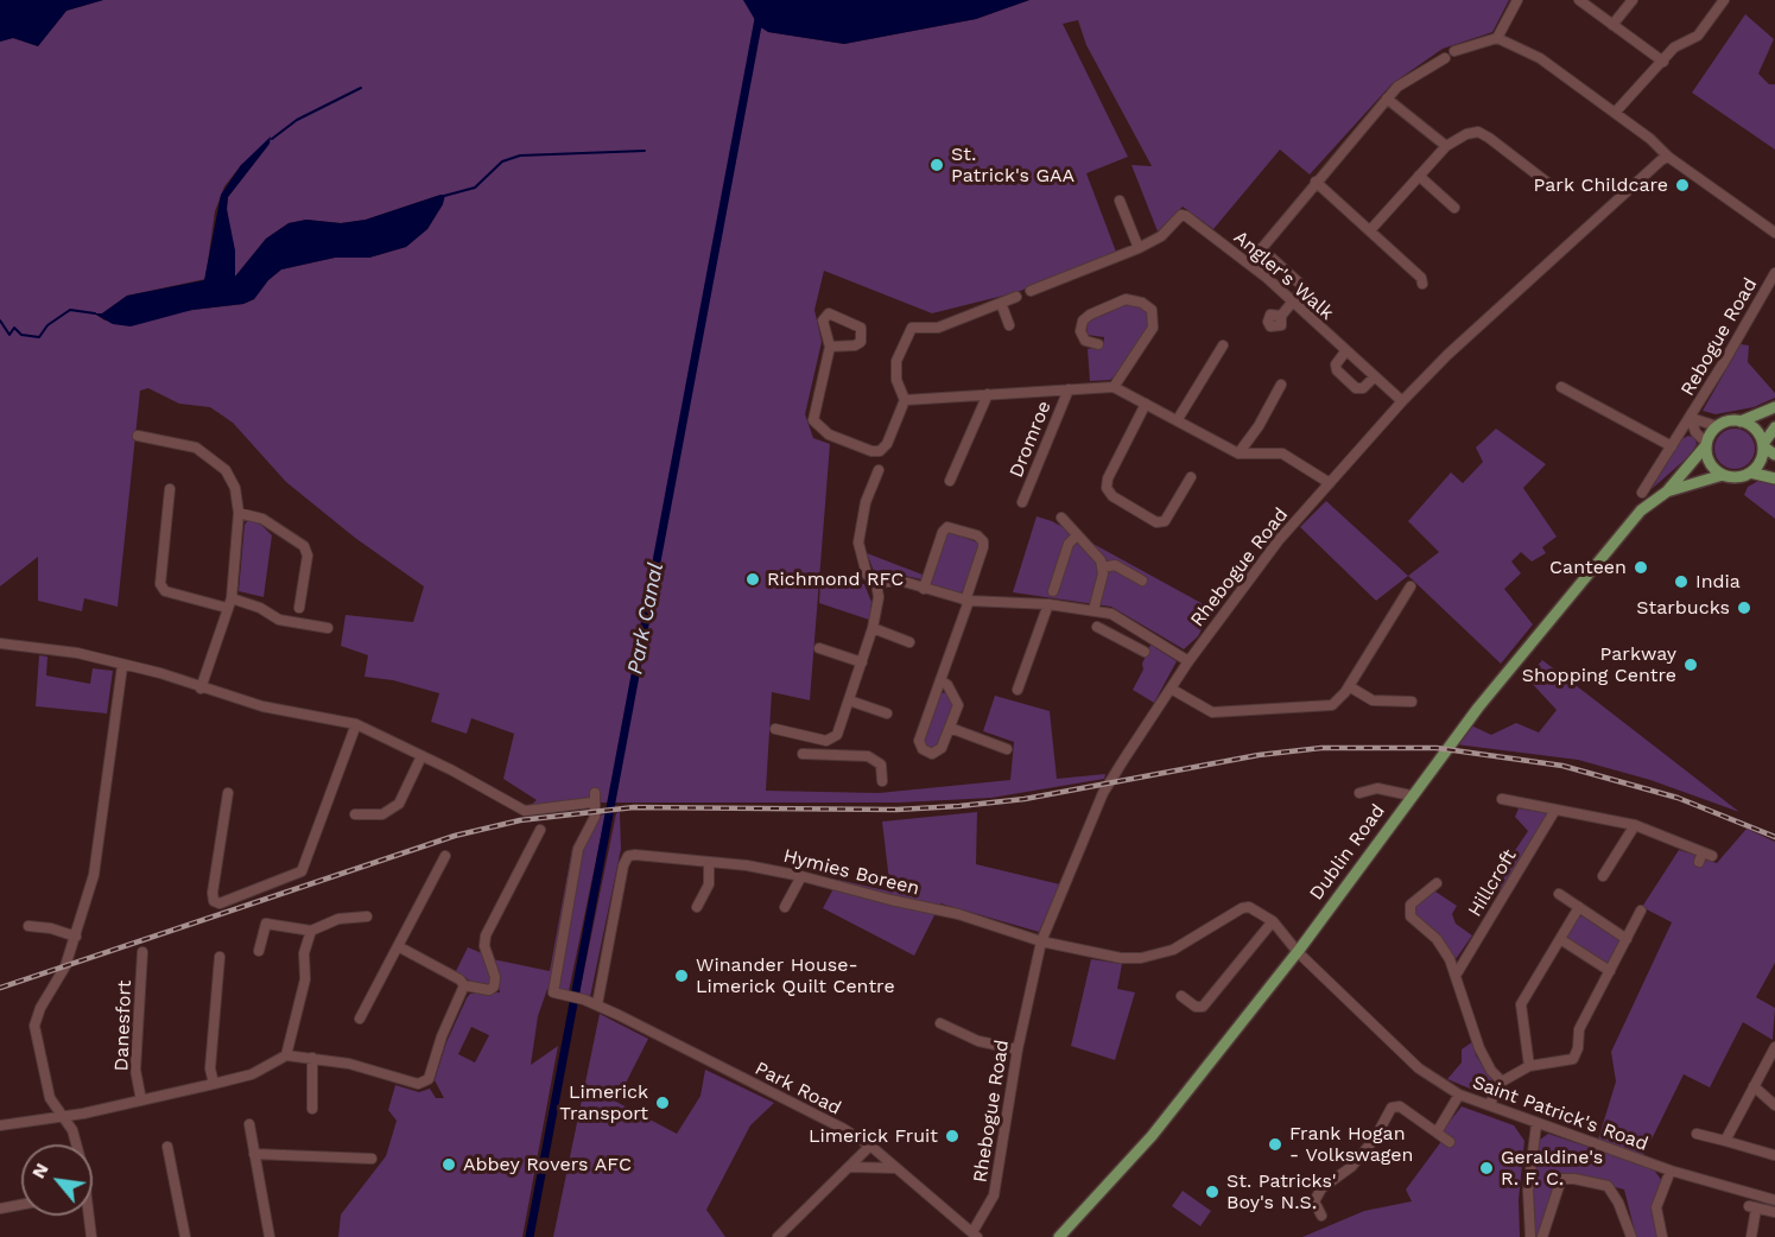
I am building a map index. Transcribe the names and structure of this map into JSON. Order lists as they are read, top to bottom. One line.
{"streets":{"main road":["Dublin Road"],"street":["Angler's Walk","Rebogue Road","Dromroe","Rhebogue Road","Hymies Boreen","Hillcroft","Danesfort","Park Road","Saint Patrick's Road"]},"crossings":[["Angler's Walk","Rhebogue Road"],["Rhebogue Road","Hymies Boreen"],["Rhebogue Road","Park Road"],["Dublin Road","Saint Patrick's Road"],["Hymies Boreen","Park Road"],["Hymies Boreen","Saint Patrick's Road"]],"water":["Park Canal"],"places":["St. Patrick's GAA","Park Childcare","Canteen","Richmond RFC","India","Starbucks","Parkway Shopping Centre","Winander House- Limerick Quilt Centre","Limerick Transport","Limerick Fruit","Frank Hogan - Volkswagen","Abbey Rovers AFC","Geraldine's R. F. C.","St. Patricks' Boy's N.S."],"north":"top left"}
